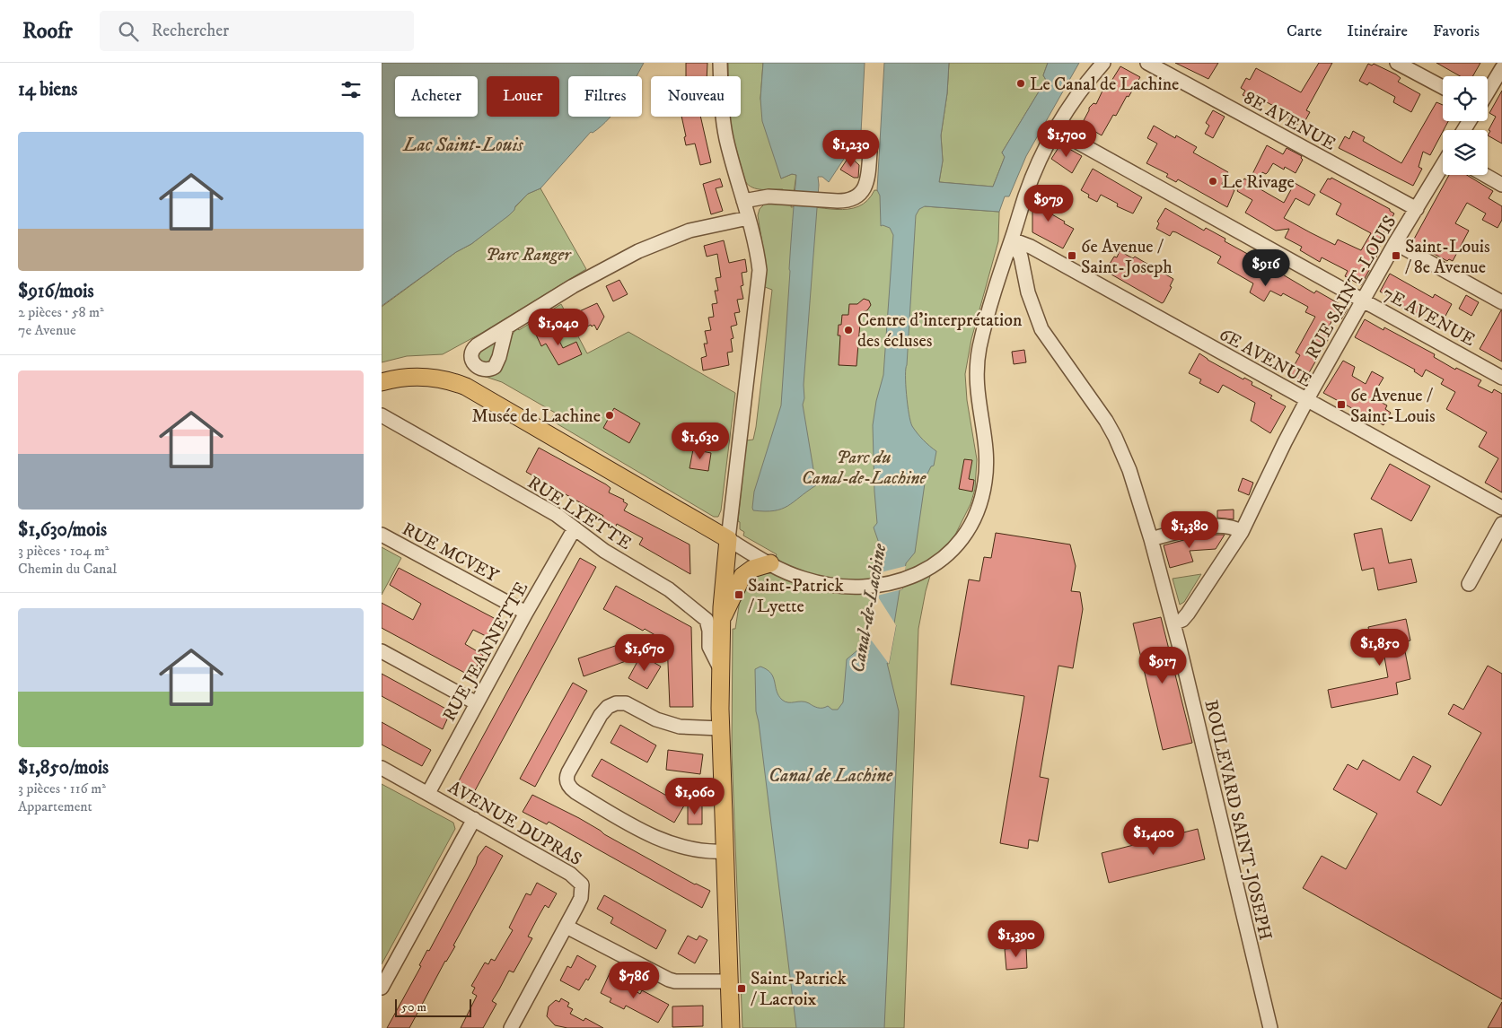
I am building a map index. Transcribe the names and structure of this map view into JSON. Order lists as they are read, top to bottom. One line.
{"streets":{"street":["8E AVENUE","RUE SAINT-LOUIS","7E AVENUE","6E AVENUE","RUE LYETTE","RUE MCVEY","RUE JEANNETTE","BOULEVARD SAINT-JOSEPH","AVENUE DUPRAS"]},"crossings":[["8E AVENUE","RUE SAINT-LOUIS"],["RUE SAINT-LOUIS","7E AVENUE"],["RUE SAINT-LOUIS","6E AVENUE"],["RUE SAINT-LOUIS","BOULEVARD SAINT-JOSEPH"],["6E AVENUE","BOULEVARD SAINT-JOSEPH"],["RUE LYETTE","RUE JEANNETTE"],["RUE MCVEY","RUE JEANNETTE"],["RUE JEANNETTE","AVENUE DUPRAS"]],"water":["Lac Saint-Louis","Canal-de-Lachine","Canal de Lachine"],"parks":["Parc Ranger","Parc du Canal-de-Lachine"],"places":{"other":["Le Canal de Lachine","Le Rivage","Centre d’interprétation des écluses","Musée de Lachine"],"transit":["6e Avenue / Saint-Joseph","Saint-Louis / 8e Avenue","6e Avenue / Saint-Louis","Saint-Patrick / Lyette","Saint-Patrick / Lacroix"]},"scale_bar":"50 m","page":{"header":"Roofr","search":"Rechercher","nav":["Carte","Itinéraire","Favoris"],"heading":"14 biens","chip":["Acheter","Louer","Filtres","Nouveau"],"list":[{"name":"$916/mois","note":"2 pièces · 58 m² · 7e Avenue"},{"name":"$1,630/mois","note":"3 pièces · 104 m² · Chemin du Canal"},{"name":"$1,850/mois","note":"3 pièces · 116 m² · Appartement"}],"price":["$1,700","$1,230","$979","$916","$1,040","$1,630","$1,380","$1,850","$1,670","$917","$1,060","$1,400","$1,390","$786"],"scale":"50 m"}}
